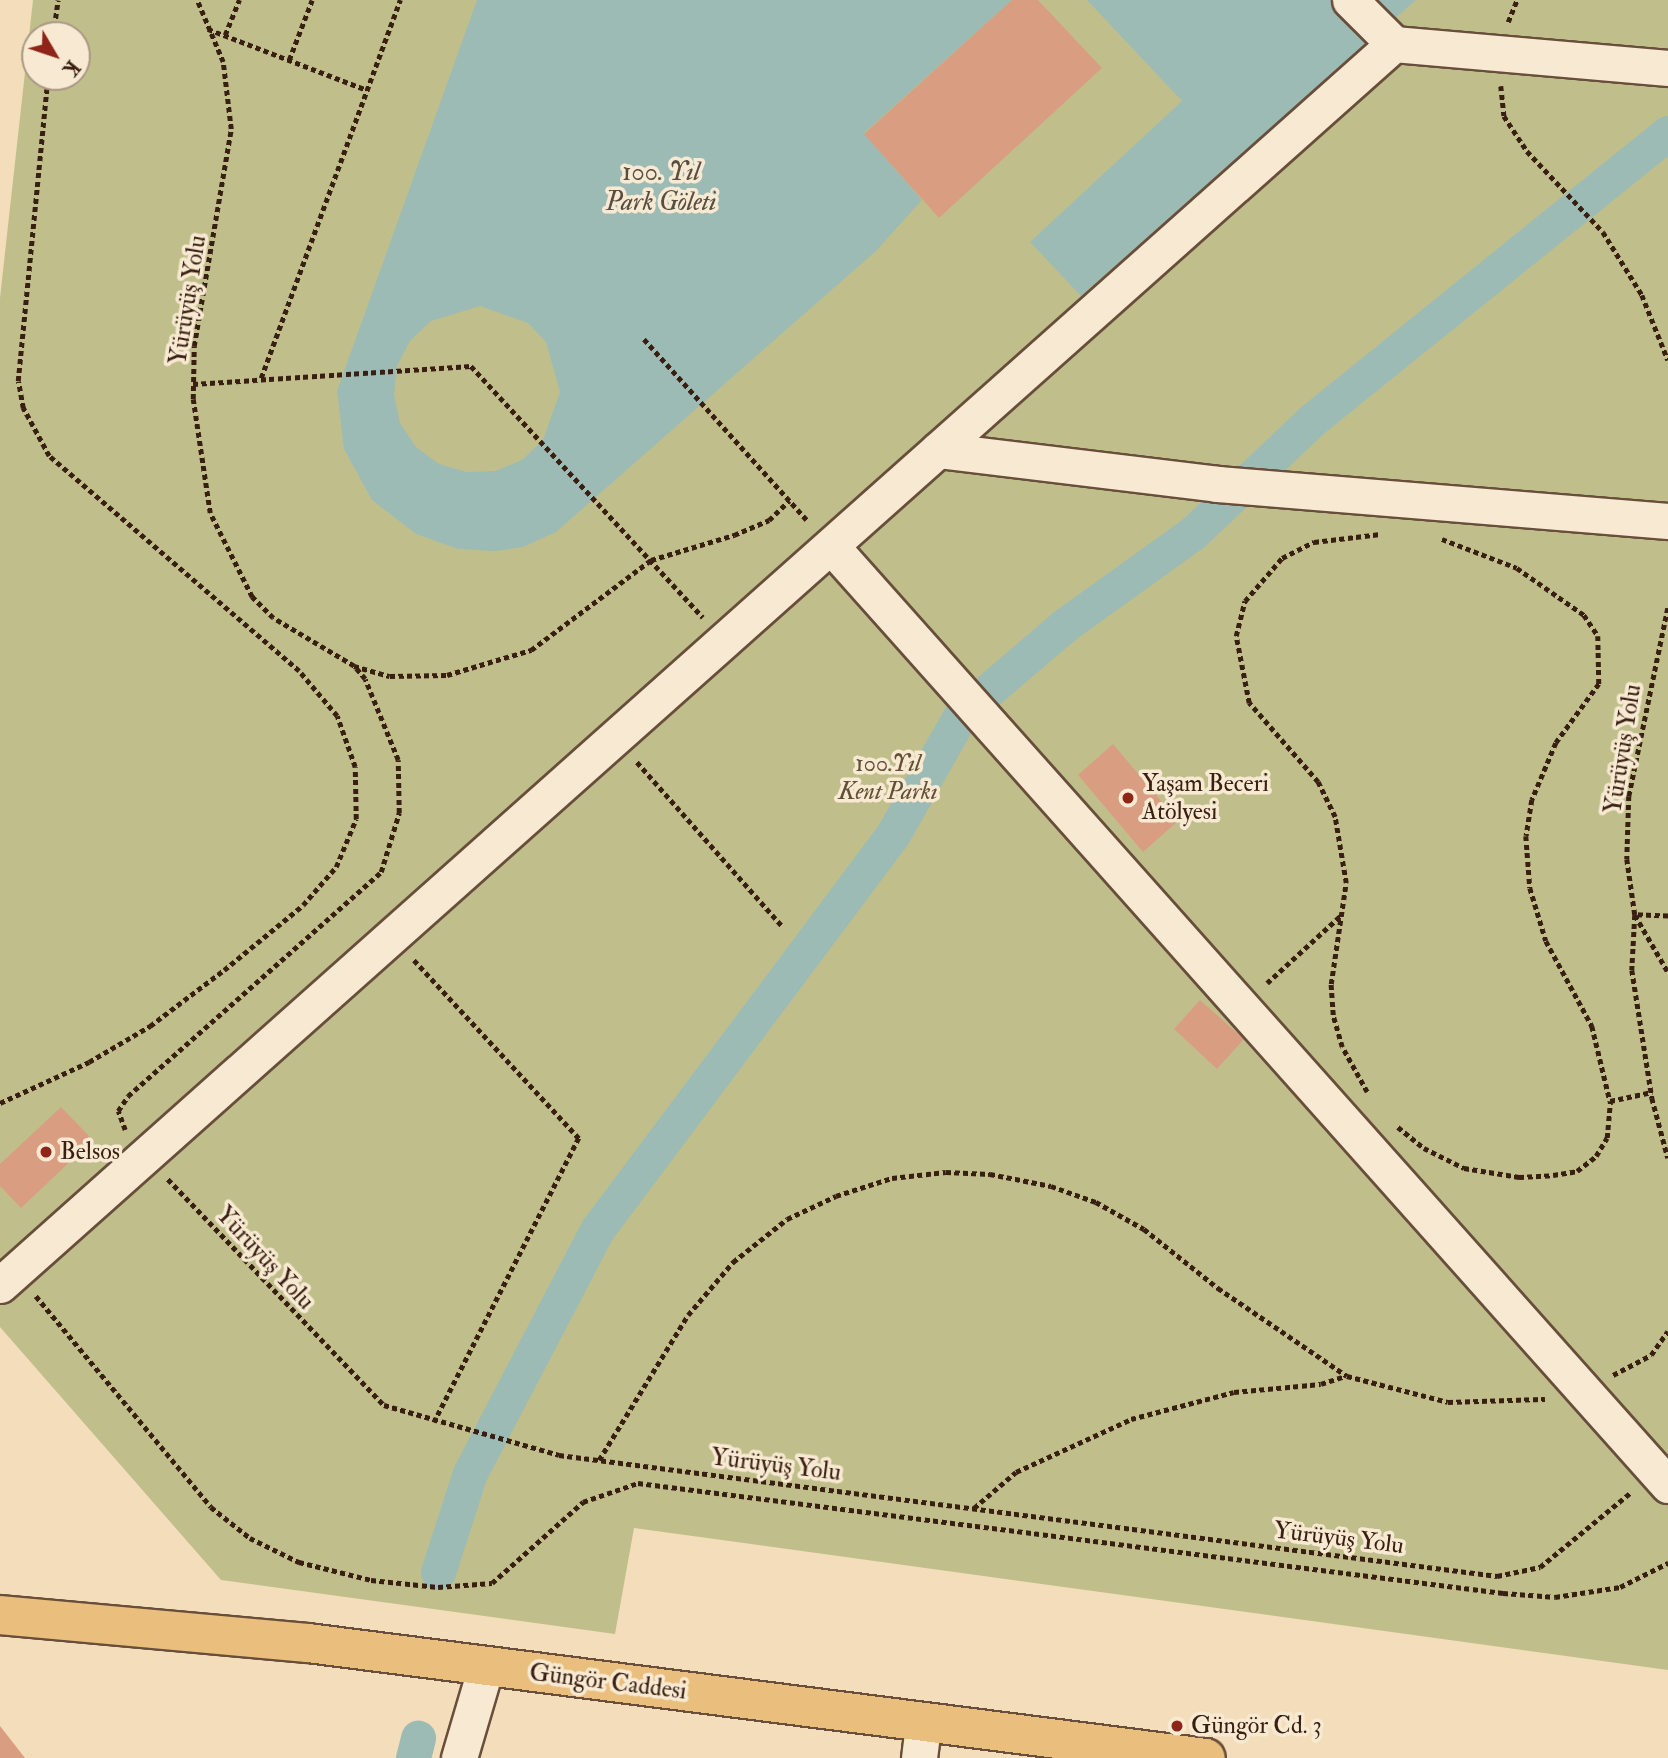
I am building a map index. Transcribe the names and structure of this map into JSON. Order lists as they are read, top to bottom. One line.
{"streets":{"main road":["Güngör Caddesi"],"path":["Yürüyüş Yolu"]},"water":["100. Yıl Park Göleti"],"parks":["100.Yıl Kent Parkı"],"places":["Yaşam Beceri Atölyesi","Belsos","Güngör Cd. 3"],"north":"bottom right"}
